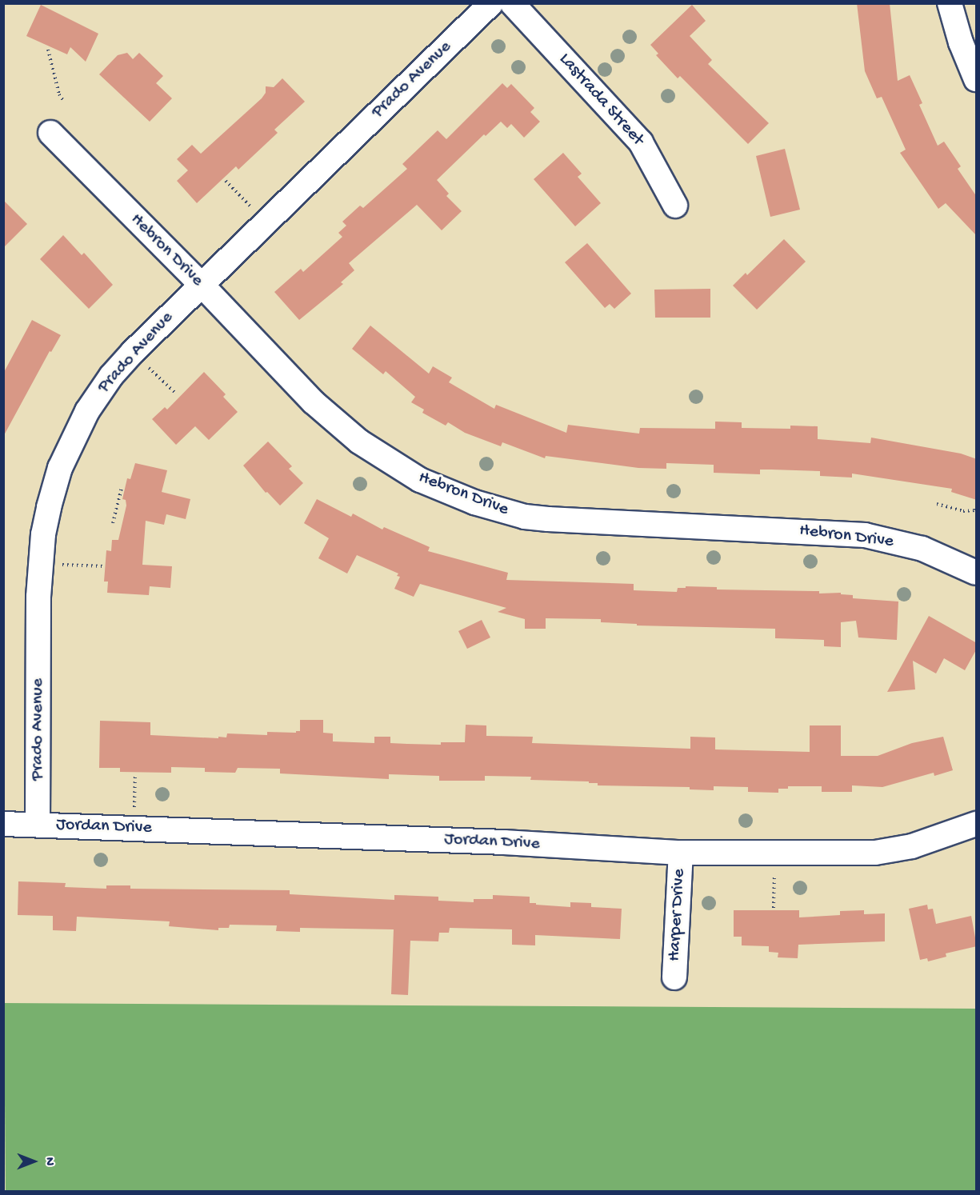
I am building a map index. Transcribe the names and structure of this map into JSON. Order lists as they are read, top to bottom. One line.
{"streets":{"street":["Prado Avenue","Lastrada Street","Hebron Drive","Jordan Drive","Harper Drive"]},"crossings":[["Prado Avenue","Hebron Drive"],["Prado Avenue","Jordan Drive"],["Jordan Drive","Harper Drive"]],"north":"right"}
